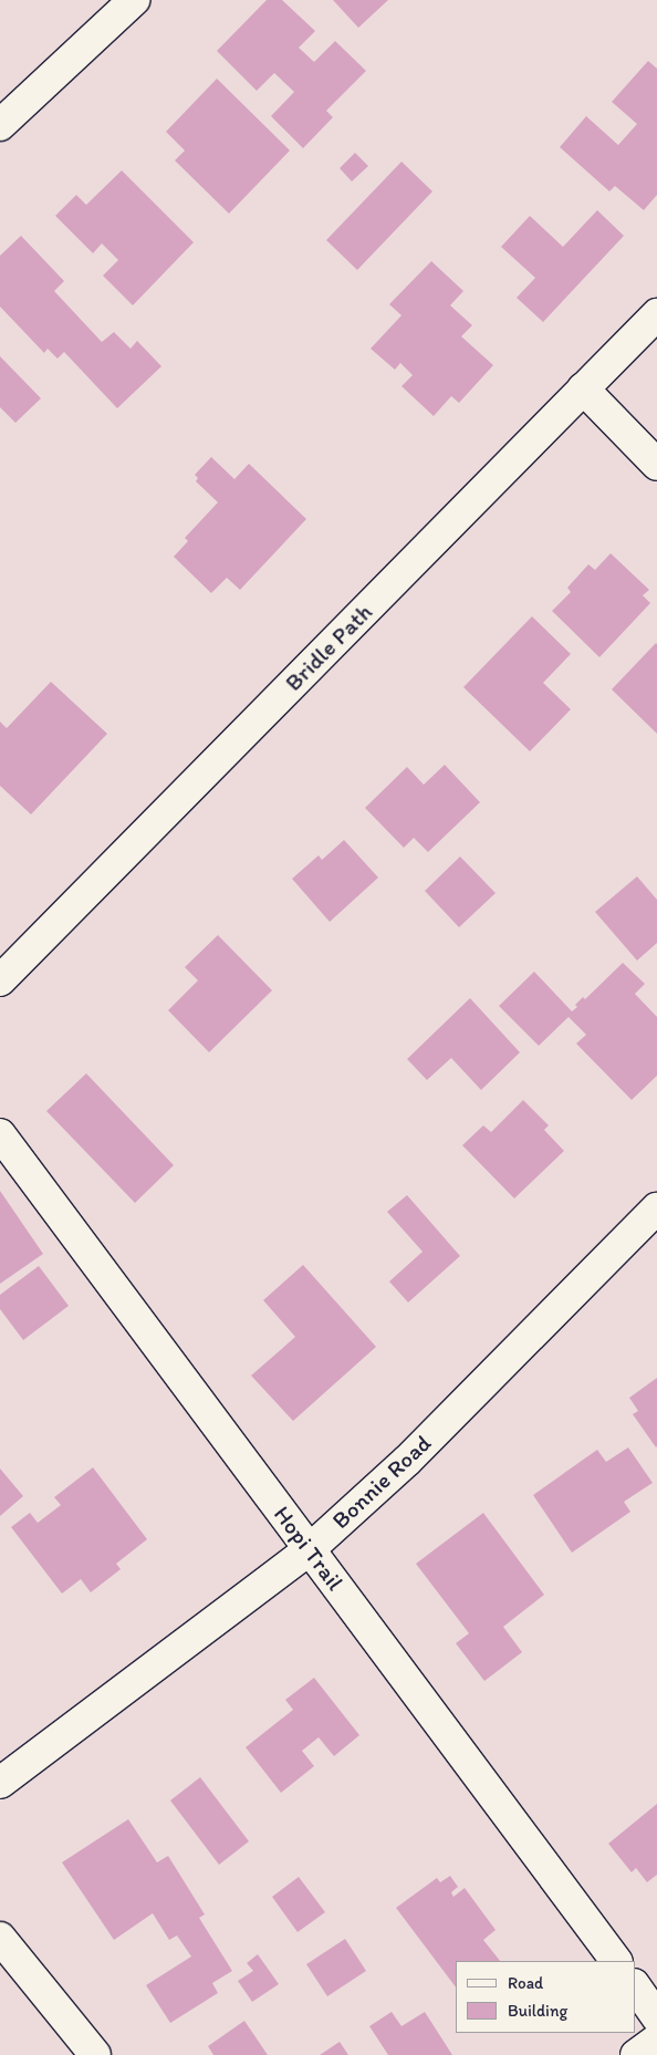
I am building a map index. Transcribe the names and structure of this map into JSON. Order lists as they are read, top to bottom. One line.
{"streets":{"street":["Bridle Path","Bonnie Road","Hopi Trail"]},"crossings":[["Bonnie Road","Hopi Trail"]],"legend":["Road","Building"]}
